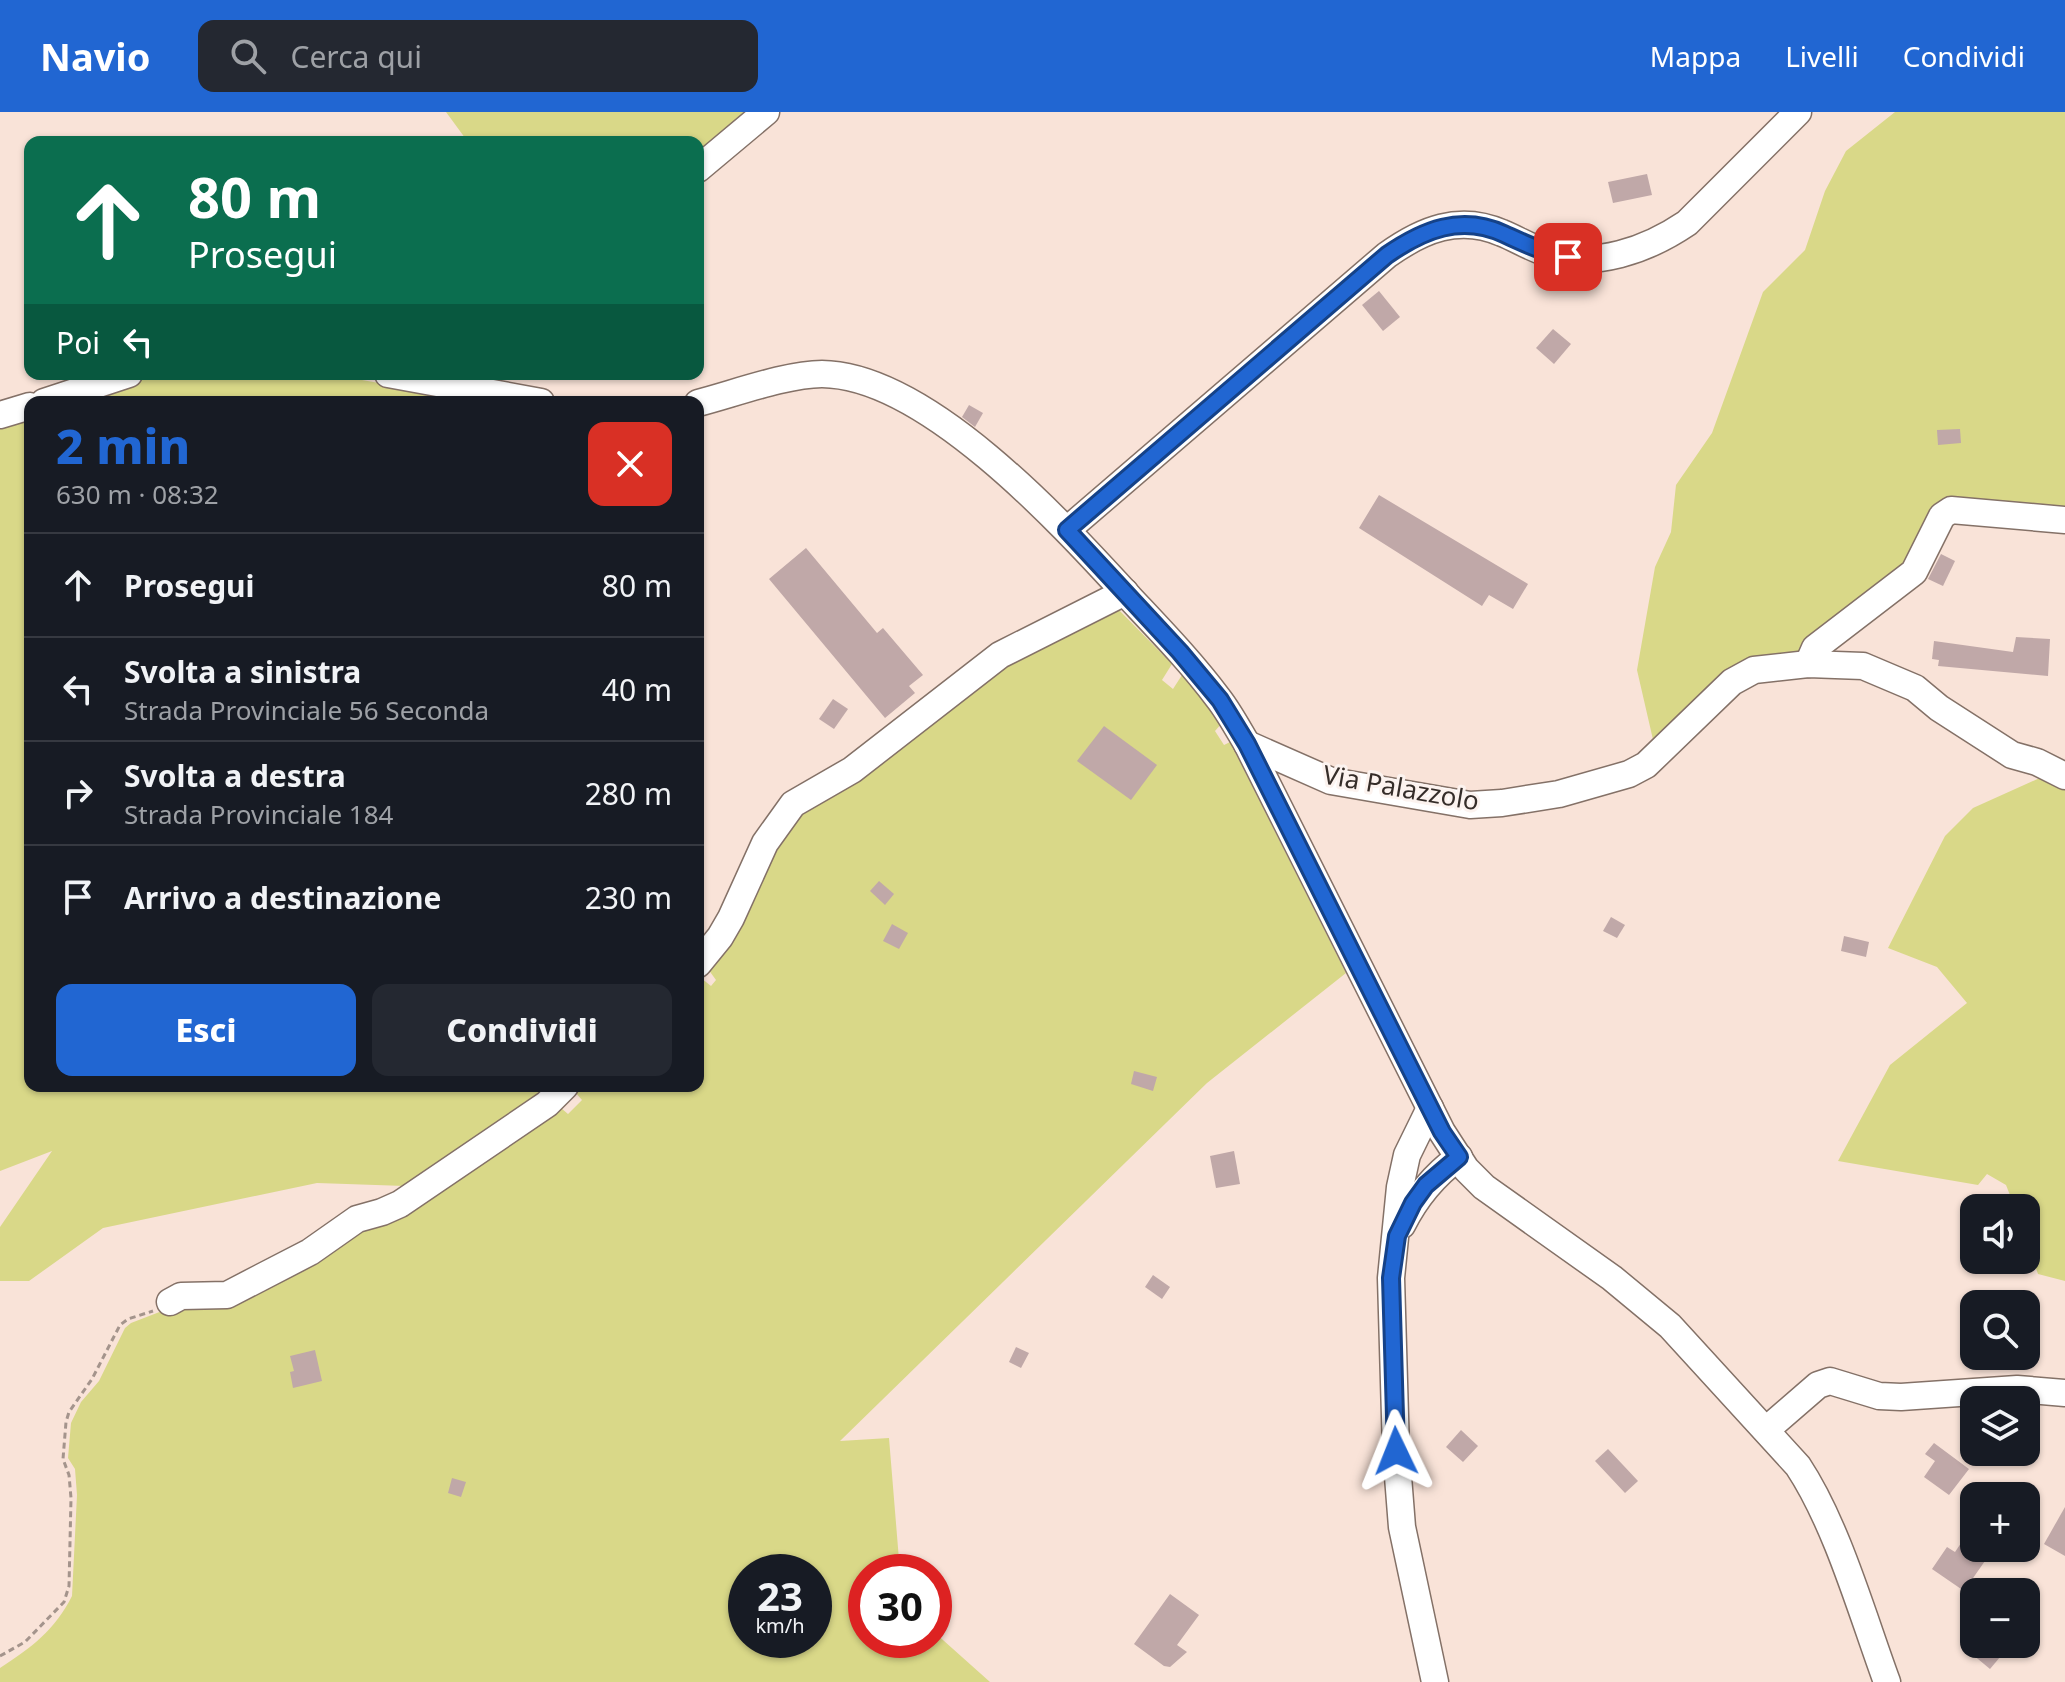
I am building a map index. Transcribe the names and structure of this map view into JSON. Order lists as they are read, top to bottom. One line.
{"streets":{"street":["Via Palazzolo"]},"page":{"header":"Navio","search":"Cerca qui","nav":["Mappa","Livelli","Condividi"],"turn":["80 m","Prosegui"],"then":"Poi","heading":["2 min","630 m · 08:32"],"list":[{"name":"Prosegui","value":"80 m"},{"name":"Svolta a sinistra","note":"Strada Provinciale 56 Seconda","value":"40 m"},{"name":"Svolta a destra","note":"Strada Provinciale 184","value":"280 m"},{"name":"Arrivo a destinazione","value":"230 m"}],"buttons":["Esci","Condividi"],"map_buttons":["+","−"],"speed":"23 km/h","limit":"30"}}
